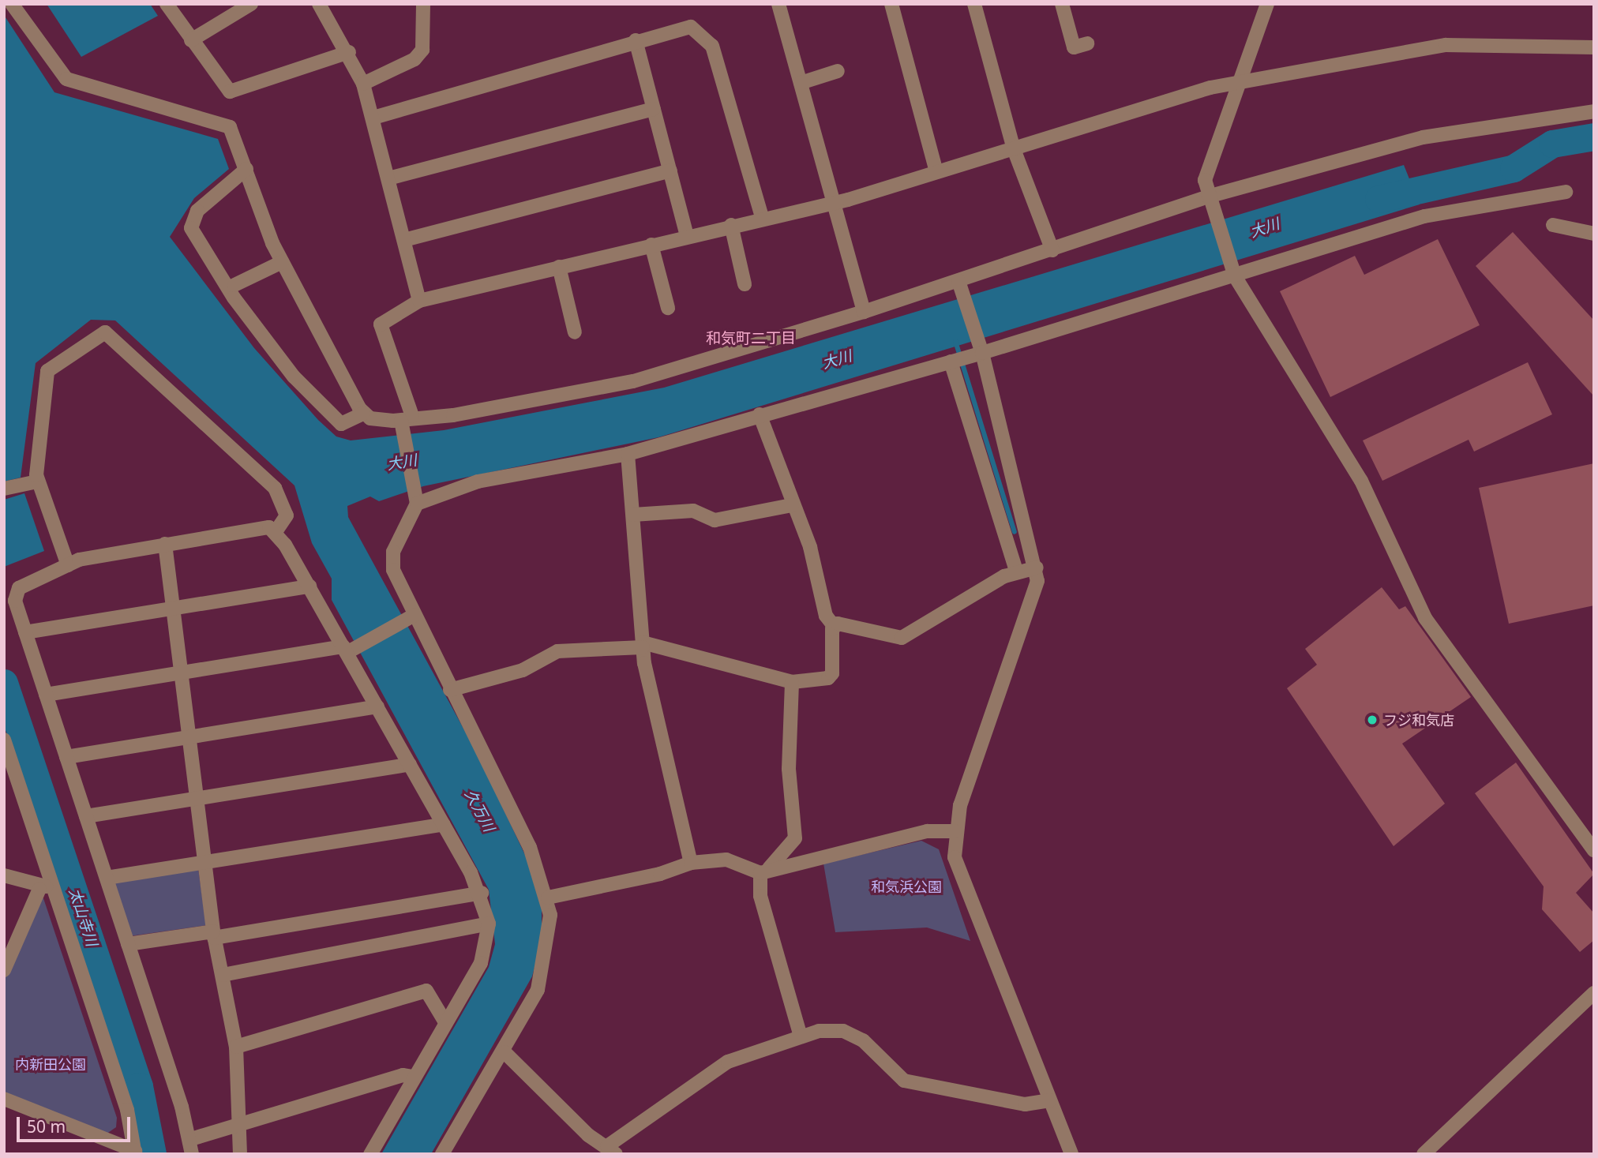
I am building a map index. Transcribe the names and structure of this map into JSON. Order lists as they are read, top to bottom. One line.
{"districts":["和気町二丁目"],"water":["大川","久万川","太山寺川"],"parks":["和気浜公園","内新田公園"],"places":["フジ和気店"],"scale_bar":"50 m"}
